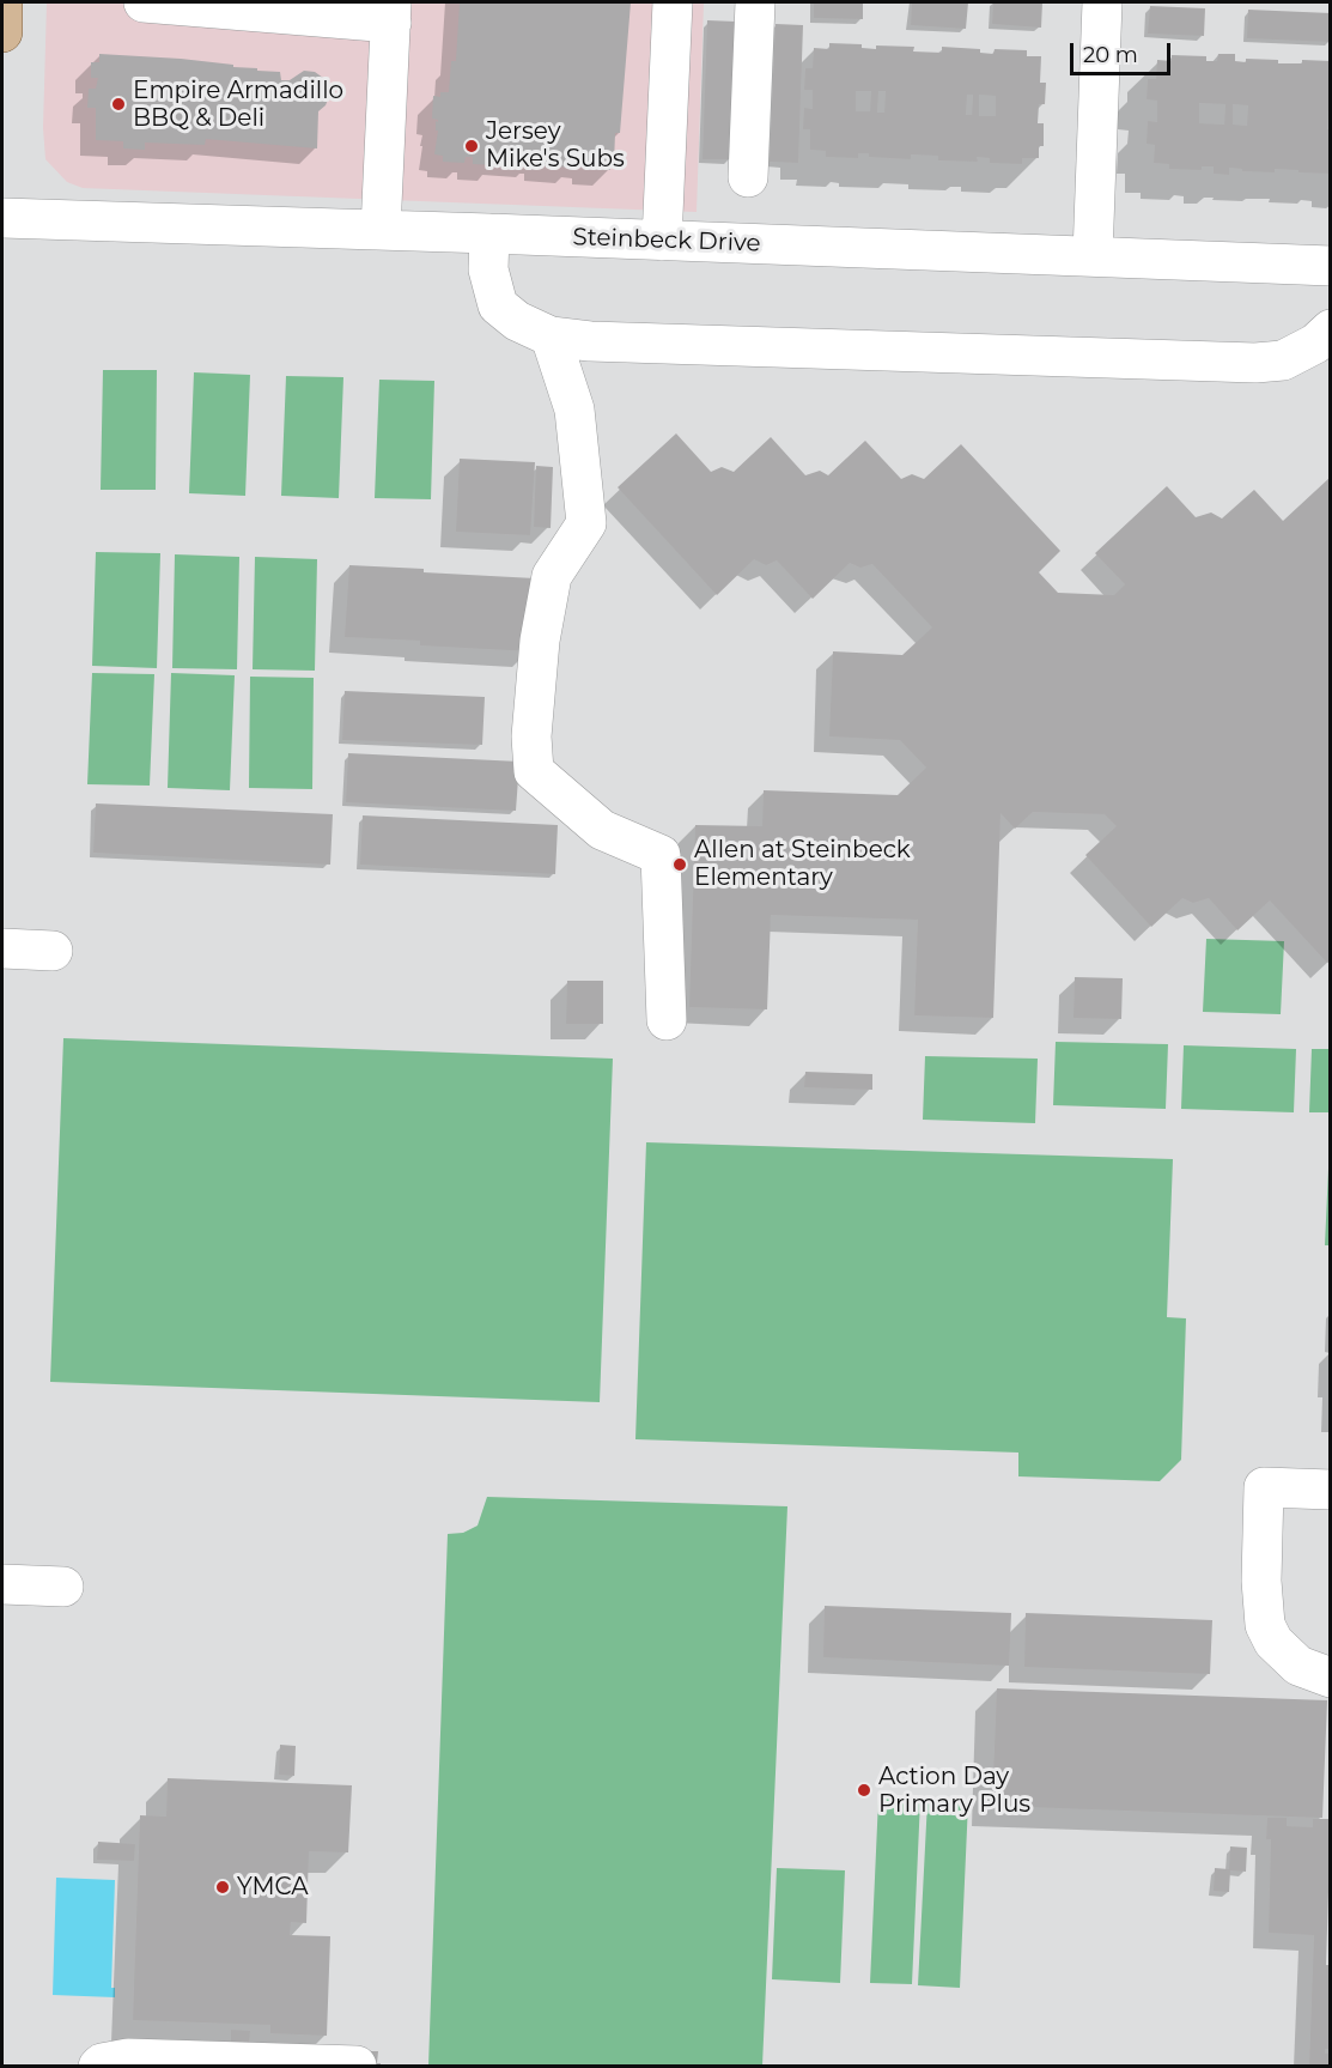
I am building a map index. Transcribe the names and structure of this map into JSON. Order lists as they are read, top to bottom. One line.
{"streets":{"street":["Steinbeck Drive"]},"places":["Empire Armadillo BBQ & Deli","Jersey Mike's Subs","Allen at Steinbeck Elementary","Action Day Primary Plus","YMCA"],"scale_bar":"20 m"}
